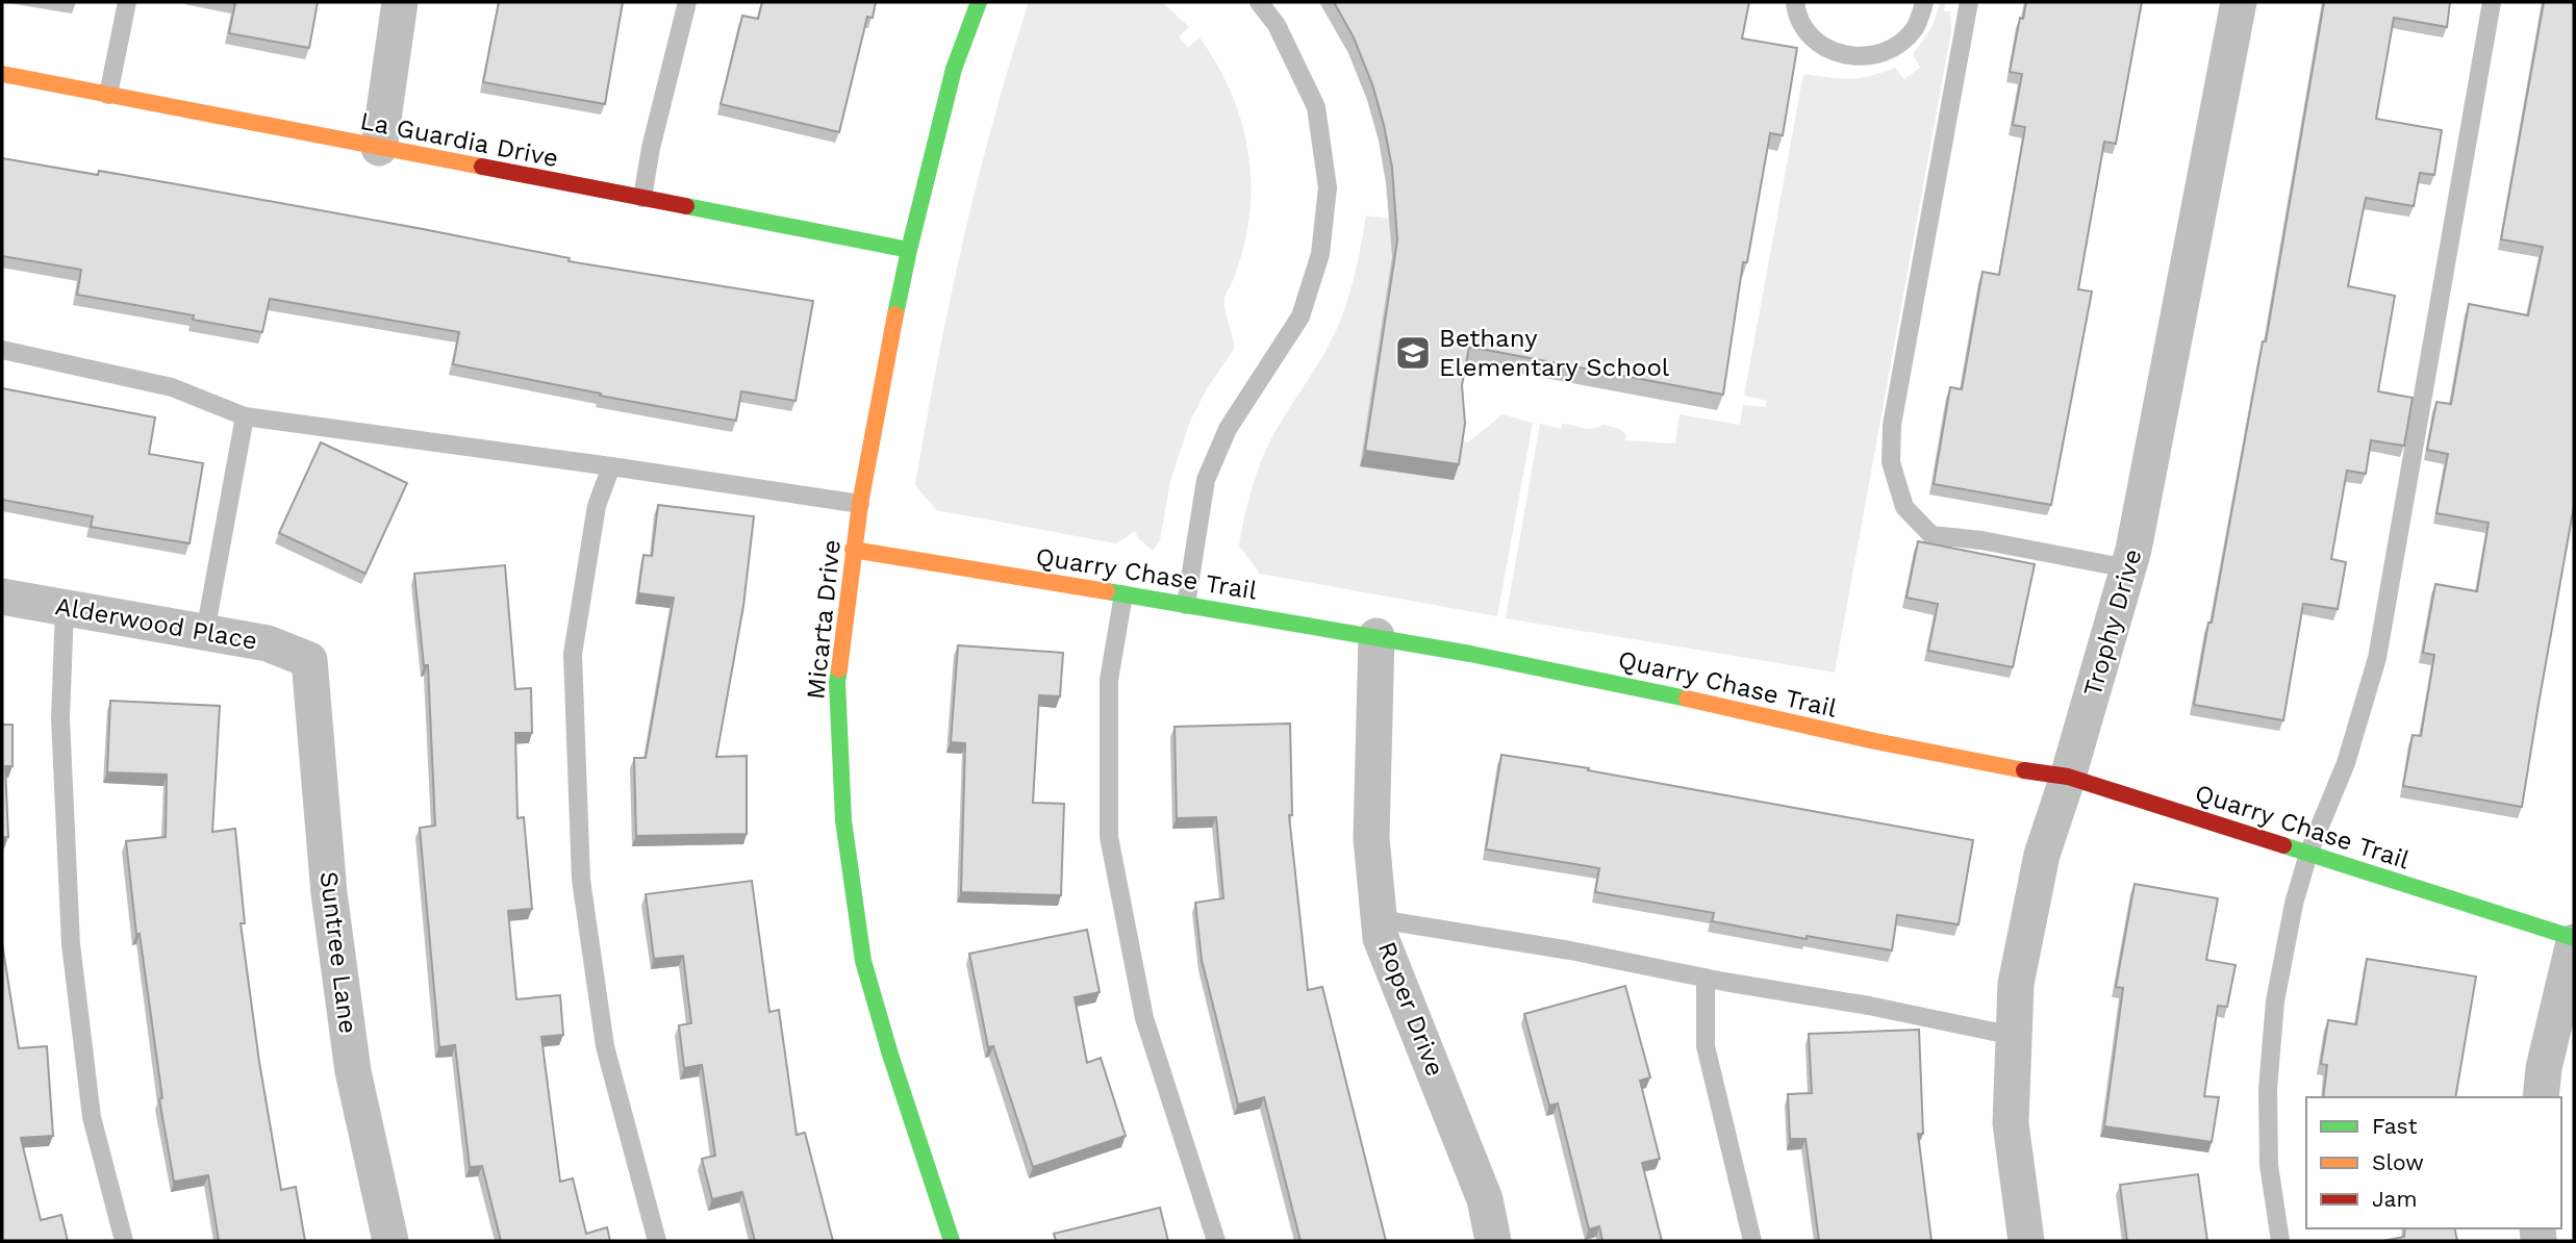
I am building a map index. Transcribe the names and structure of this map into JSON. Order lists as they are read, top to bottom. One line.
{"streets":{"street":["La Guardia Drive","Quarry Chase Trail","Micarta Drive","Trophy Drive","Alderwood Place","Suntree Lane","Roper Drive"]},"crossings":[["La Guardia Drive","Micarta Drive"],["Quarry Chase Trail","Micarta Drive"],["Quarry Chase Trail","Trophy Drive"],["Quarry Chase Trail","Roper Drive"],["Alderwood Place","Suntree Lane"]],"places":{"school or university":["Bethany Elementary School"]},"legend":["Fast","Slow","Jam"]}
